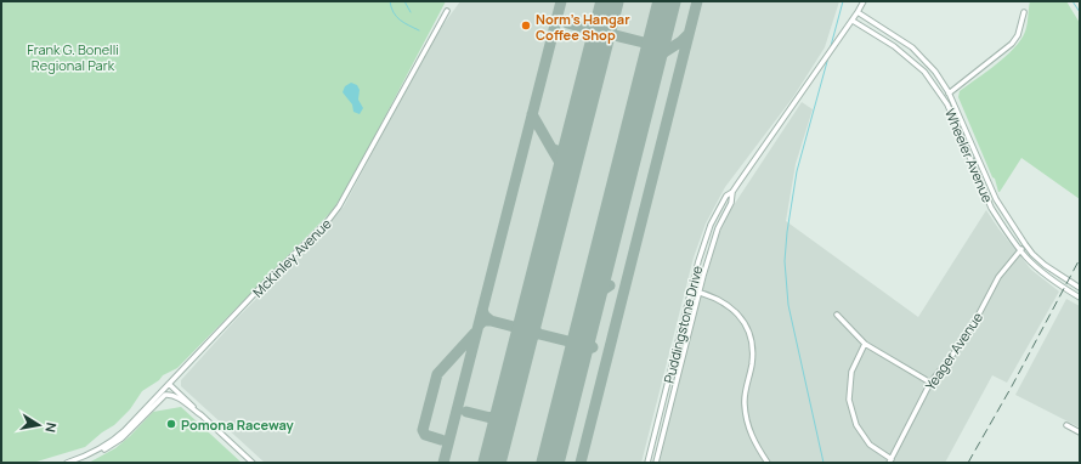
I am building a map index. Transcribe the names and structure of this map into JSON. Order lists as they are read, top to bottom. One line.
{"streets":{"street":["Wheeler Avenue","McKinley Avenue","Puddingstone Drive","Yeager Avenue"]},"crossings":[["Wheeler Avenue","Puddingstone Drive"],["Wheeler Avenue","Yeager Avenue"]],"parks":["Frank G. Bonelli Regional Park"],"places":["Norm's Hangar Coffee Shop","Pomona Raceway"],"north":"right"}
